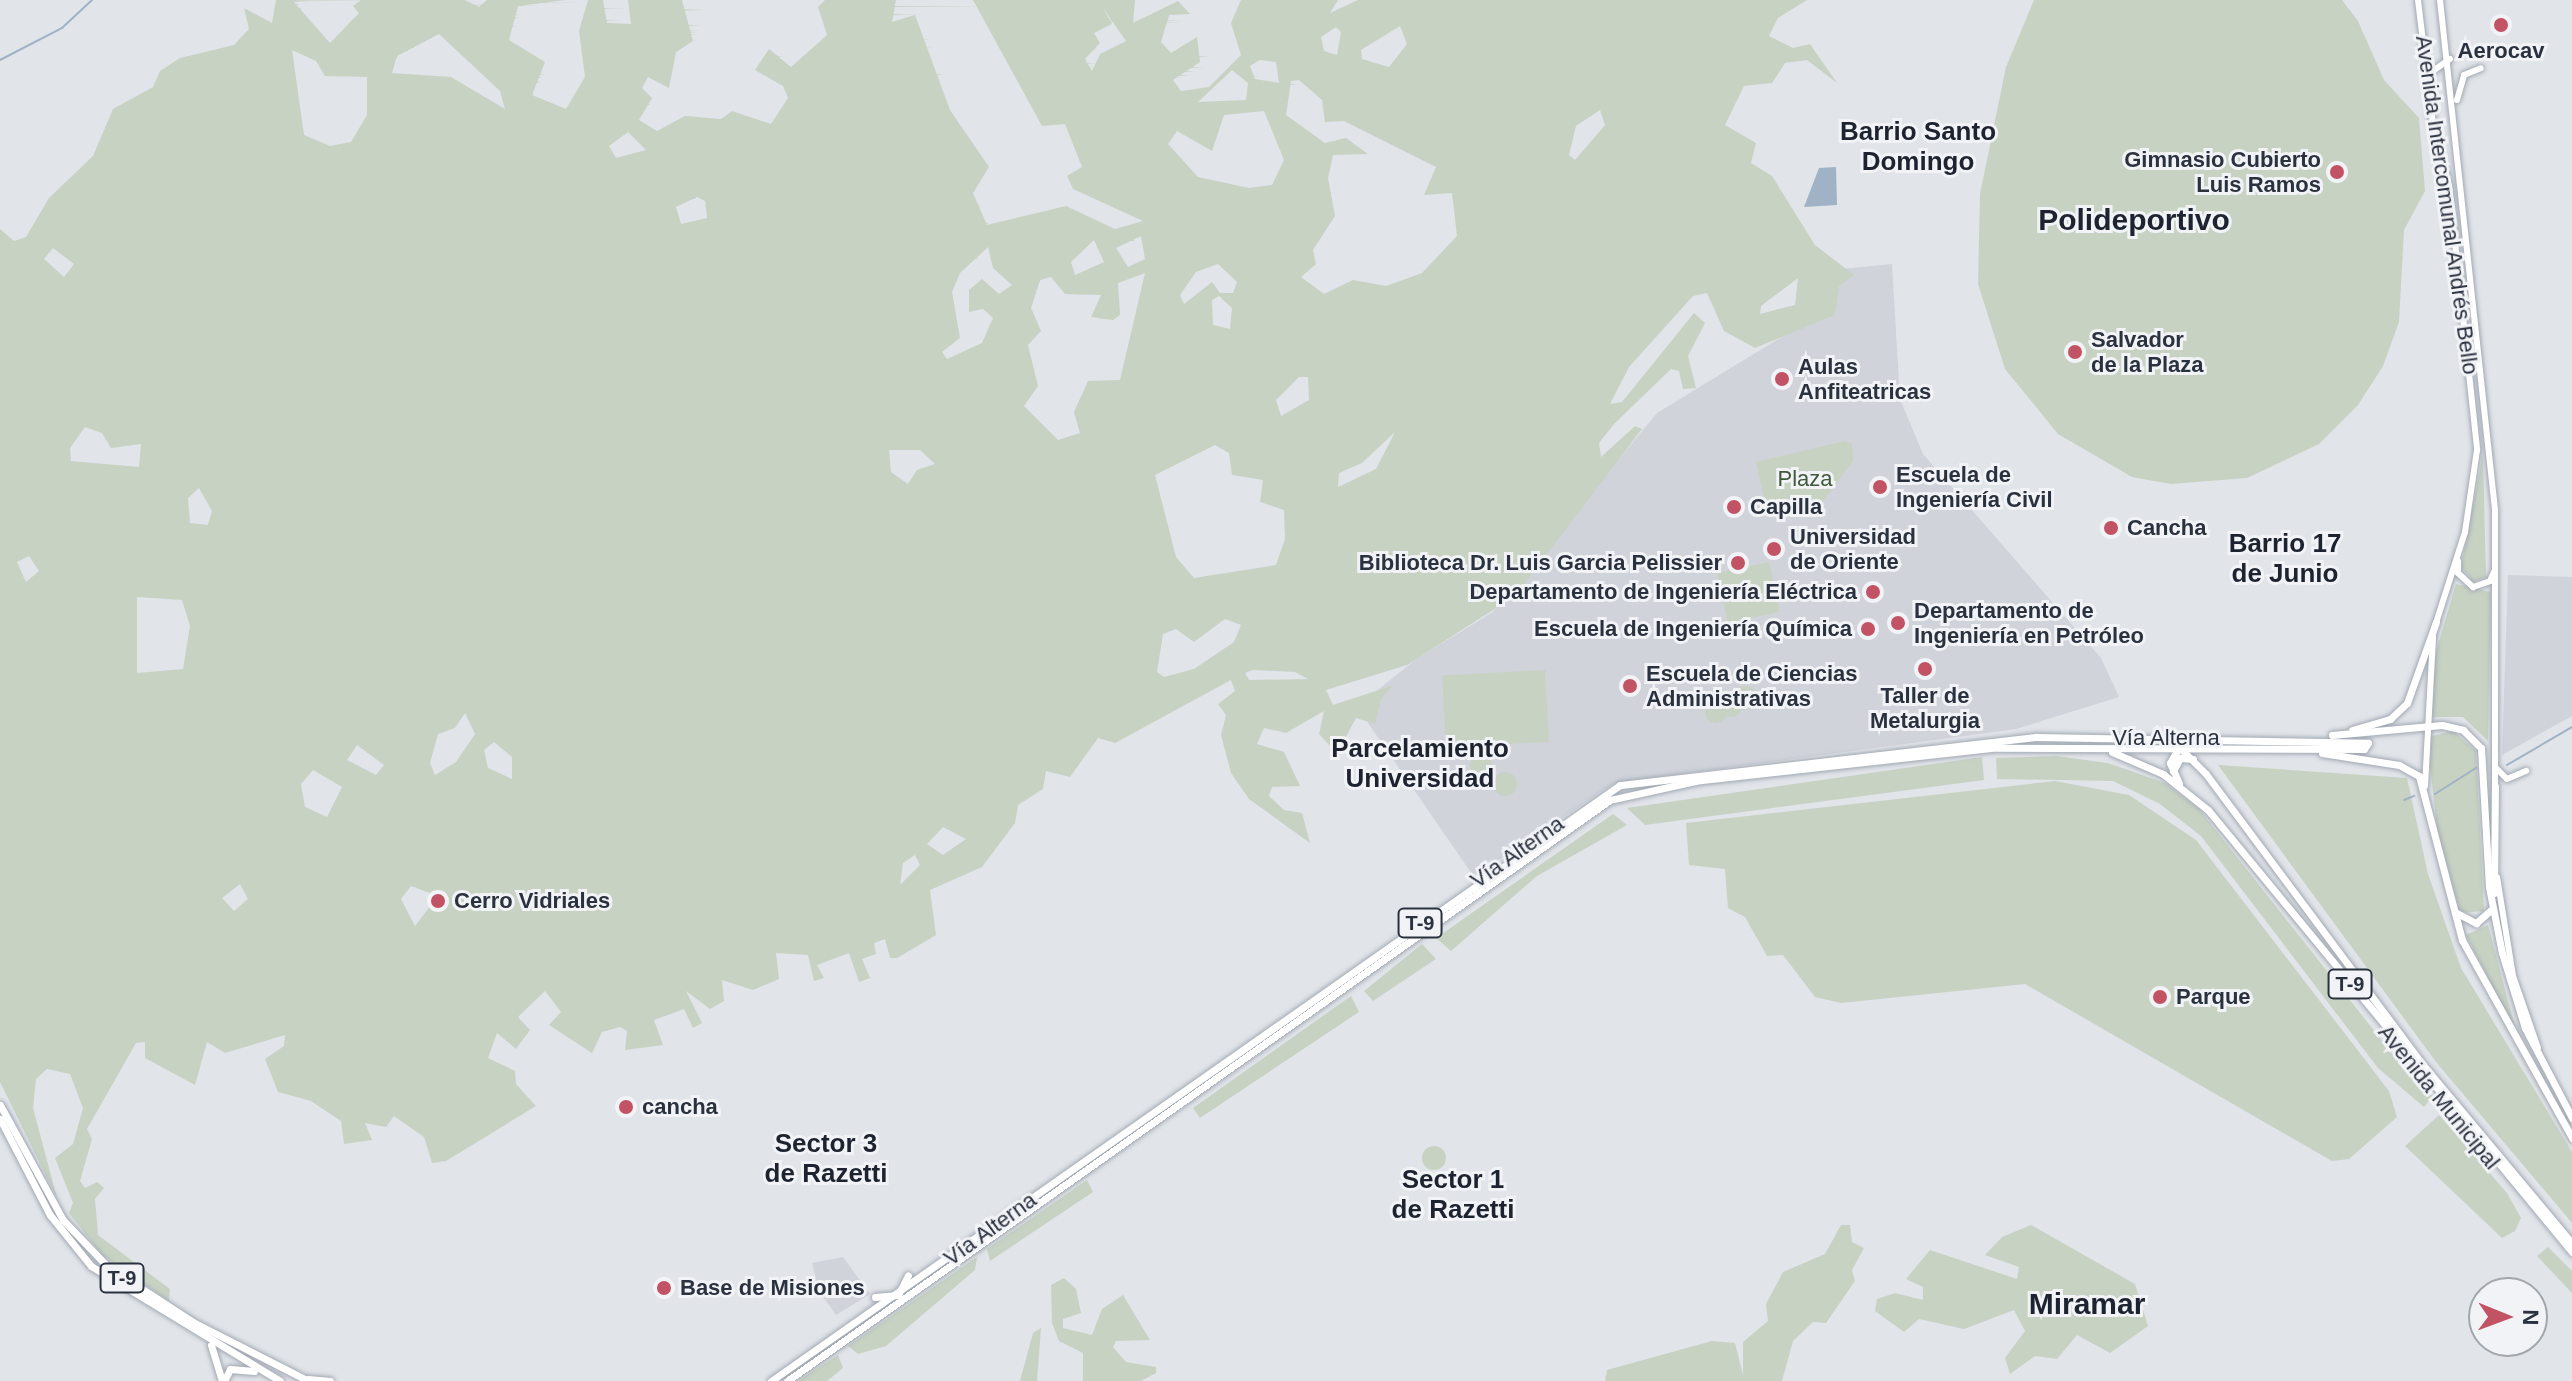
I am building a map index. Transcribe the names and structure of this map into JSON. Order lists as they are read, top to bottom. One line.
{"streets":{"highway":["Avenida Intercomunal Andrés Bello","Vía Alterna","T-9","Avenida Municipal"]},"crossings":[["Vía Alterna","T-9"],["Vía Alterna","Avenida Municipal"],["T-9","Avenida Municipal"]],"districts":["Barrio Santo Domingo","Polideportivo","Barrio 17 de Junio","Parcelamiento Universidad","Sector 3 de Razetti","Sector 1 de Razetti","Miramar"],"parks":["Plaza"],"places":["Aerocav","Gimnasio Cubierto Luis Ramos","Salvador de la Plaza","Aulas Anfiteatricas","Escuela de Ingeniería Civil","Capilla","Cancha","Universidad de Oriente","Biblioteca Dr. Luis Garcia Pelissier","Departamento de Ingeniería Eléctrica","Departamento de Ingeniería en Petróleo","Escuela de Ingeniería Química","Taller de Metalurgia","Escuela de Ciencias Administrativas","Cerro Vidriales","Parque","cancha","Base de Misiones"],"north":"right"}
